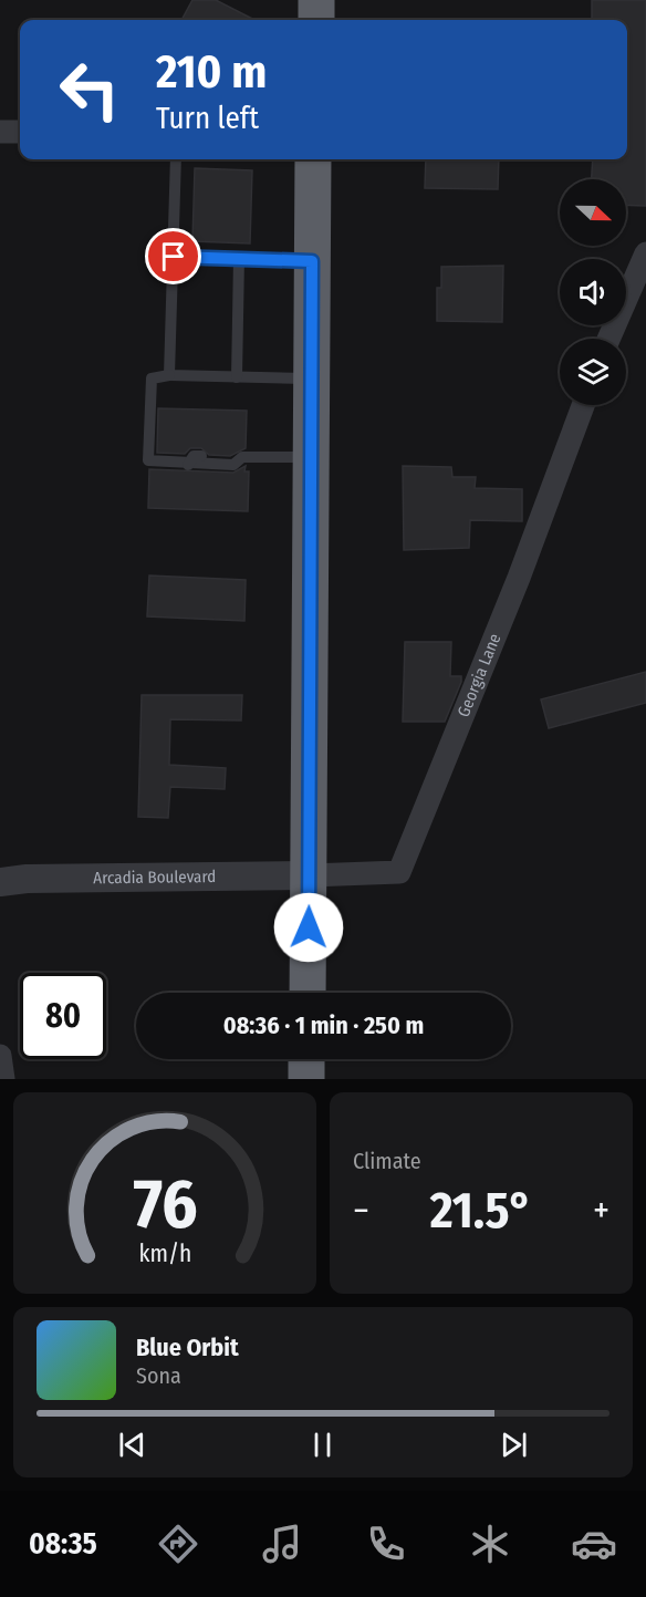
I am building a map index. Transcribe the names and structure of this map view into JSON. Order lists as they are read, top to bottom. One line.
{"streets":{"street":["Georgia Lane","Arcadia Boulevard"]},"crossings":[["Georgia Lane","Arcadia Boulevard"]],"north":"right","page":{"turn":["210 m","Turn left"],"limit":"80","trip":"08:36 · 1 min · 250 m","tile":"Climate","heat":["−","21.5°","+"],"song":["Blue Orbit","Sona"],"tabs":"08:35","gauge":["76","km/h"]}}
